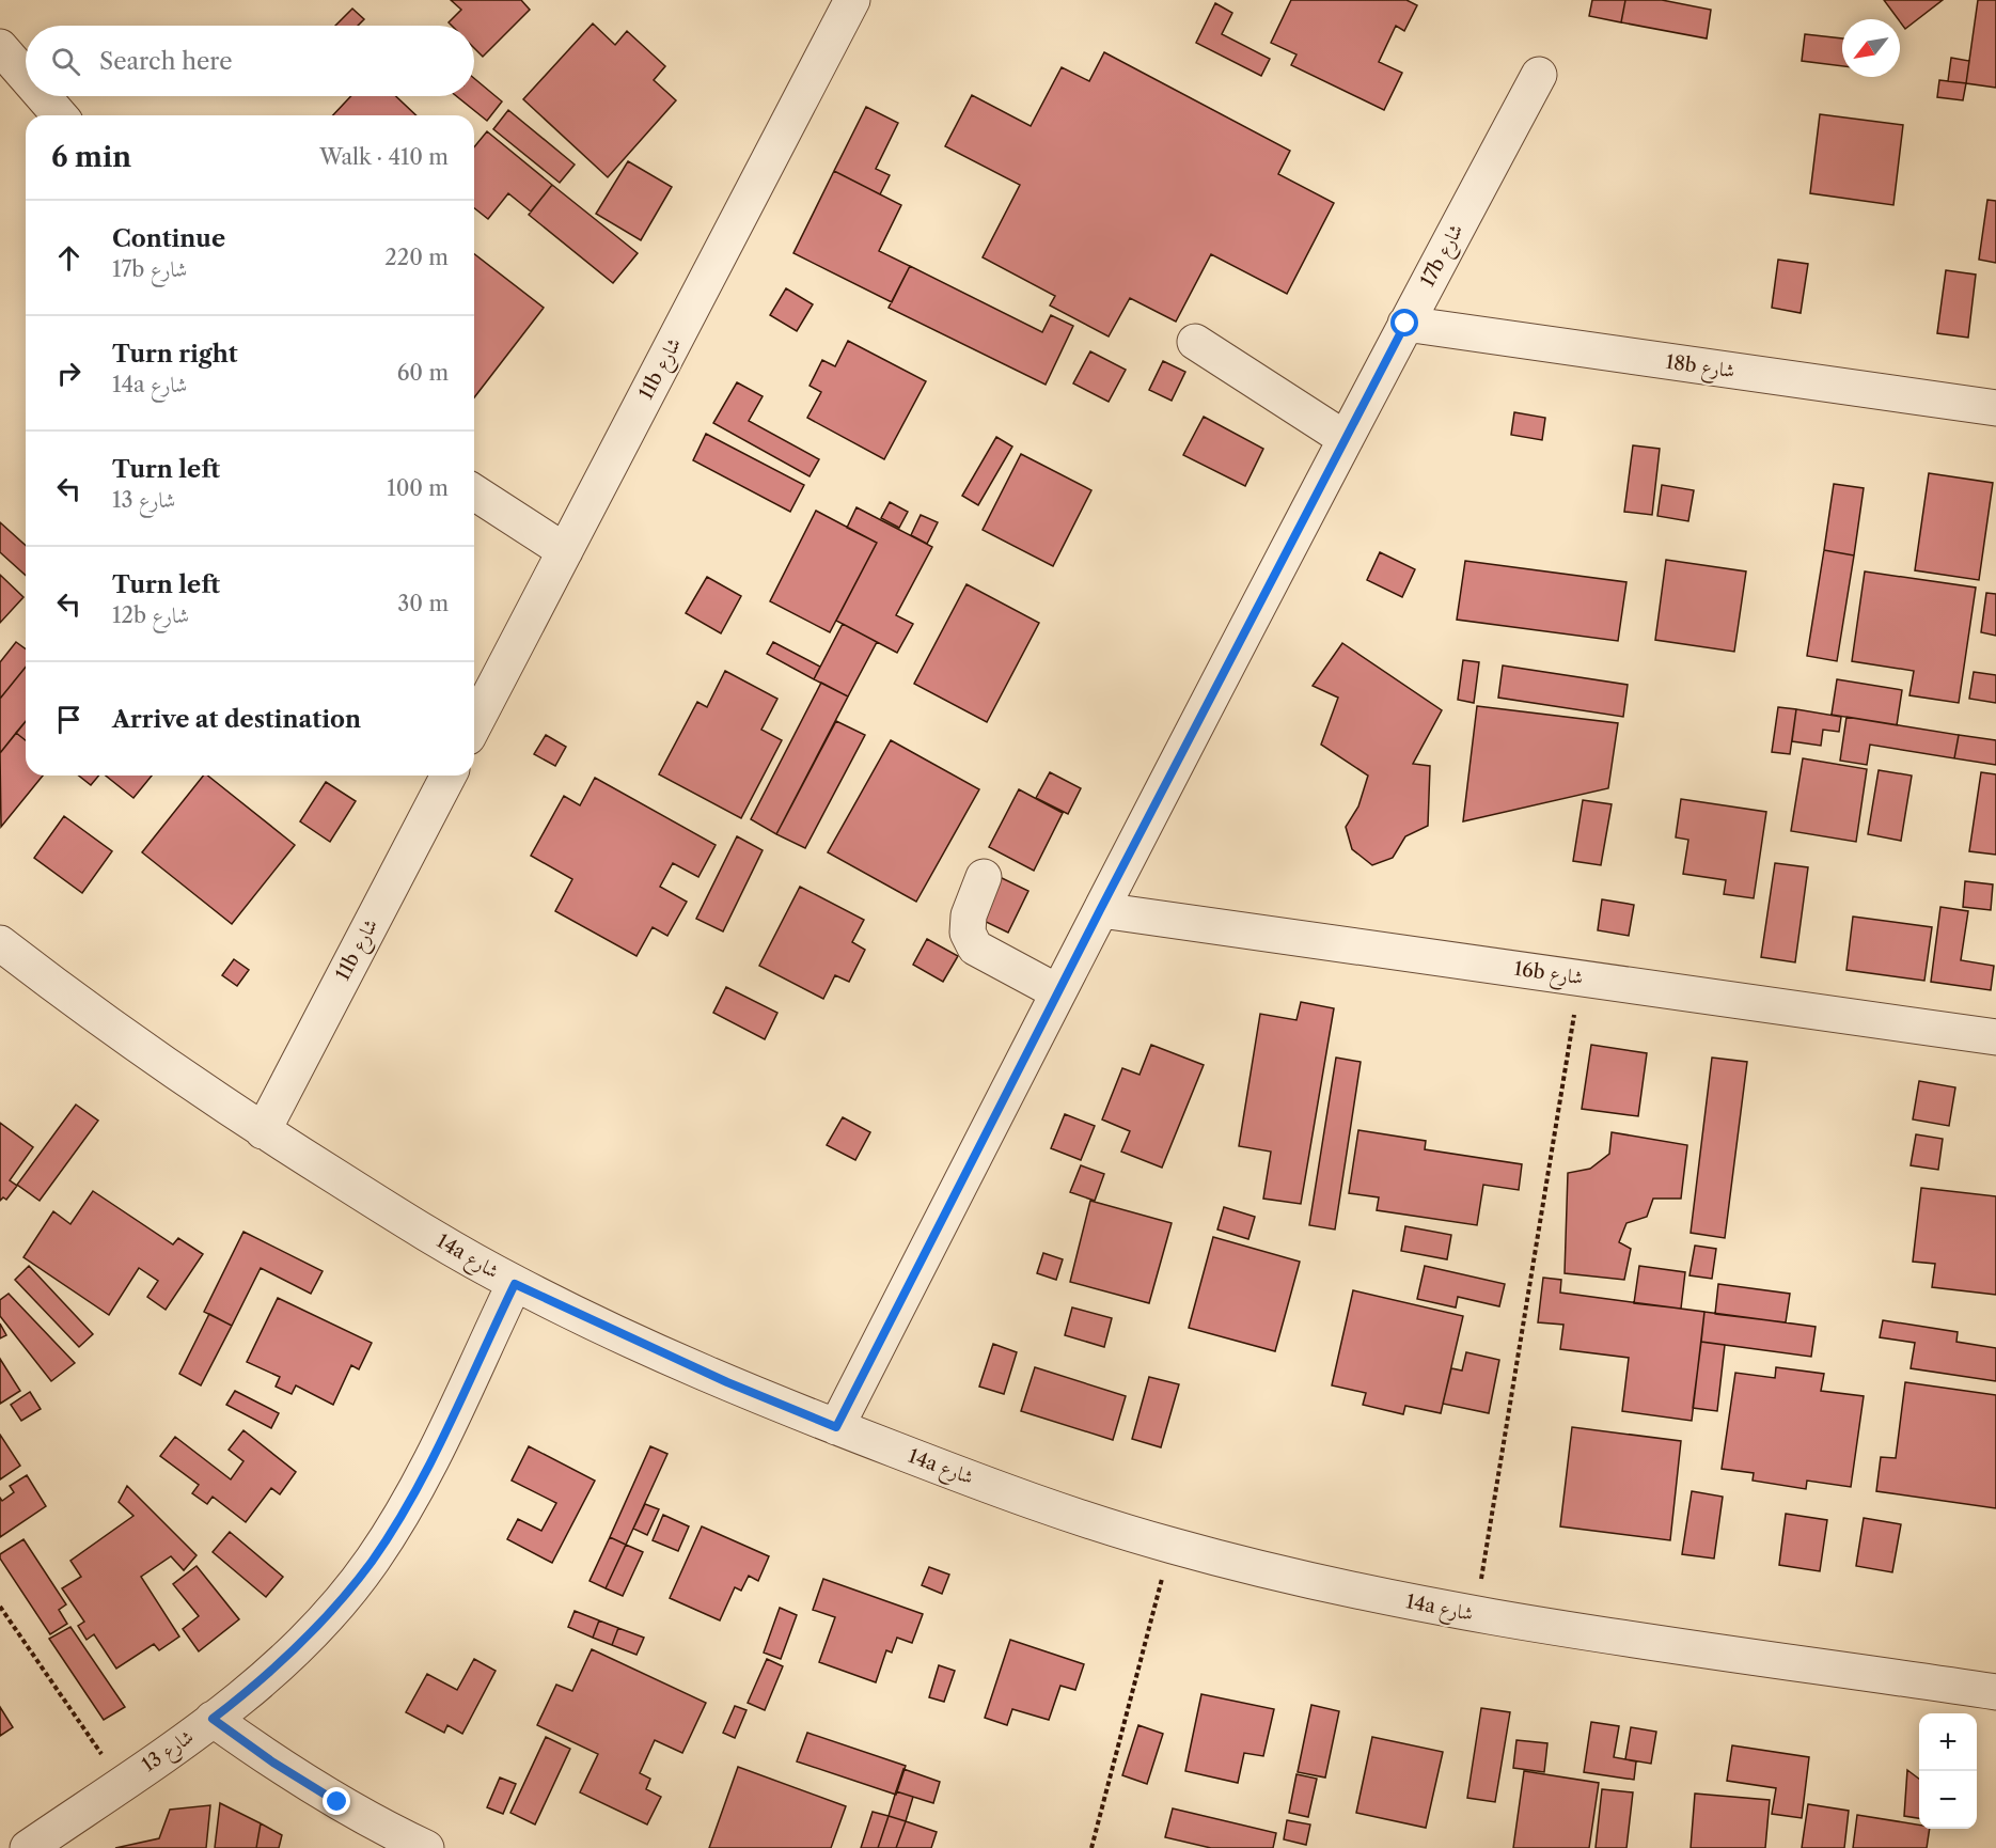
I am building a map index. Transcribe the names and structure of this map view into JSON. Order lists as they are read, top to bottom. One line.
{"streets":{"street":["17b شارع","18b شارع","11b شارع","16b شارع","14a شارع","شارع 13"]},"crossings":[["17b شارع","18b شارع"],["17b شارع","16b شارع"],["17b شارع","14a شارع"],["11b شارع","14a شارع"],["14a شارع","شارع 13"]],"north":"bottom left","page":{"search":"Search here","heading":["6 min","Walk · 410 m"],"list":[["Continue","17b شارع","220 m"],["Turn right","14a شارع","60 m"],["Turn left","شارع 13","100 m"],["Turn left","12b شارع","30 m"],"Arrive at destination"],"map_buttons":["+","−"]}}
